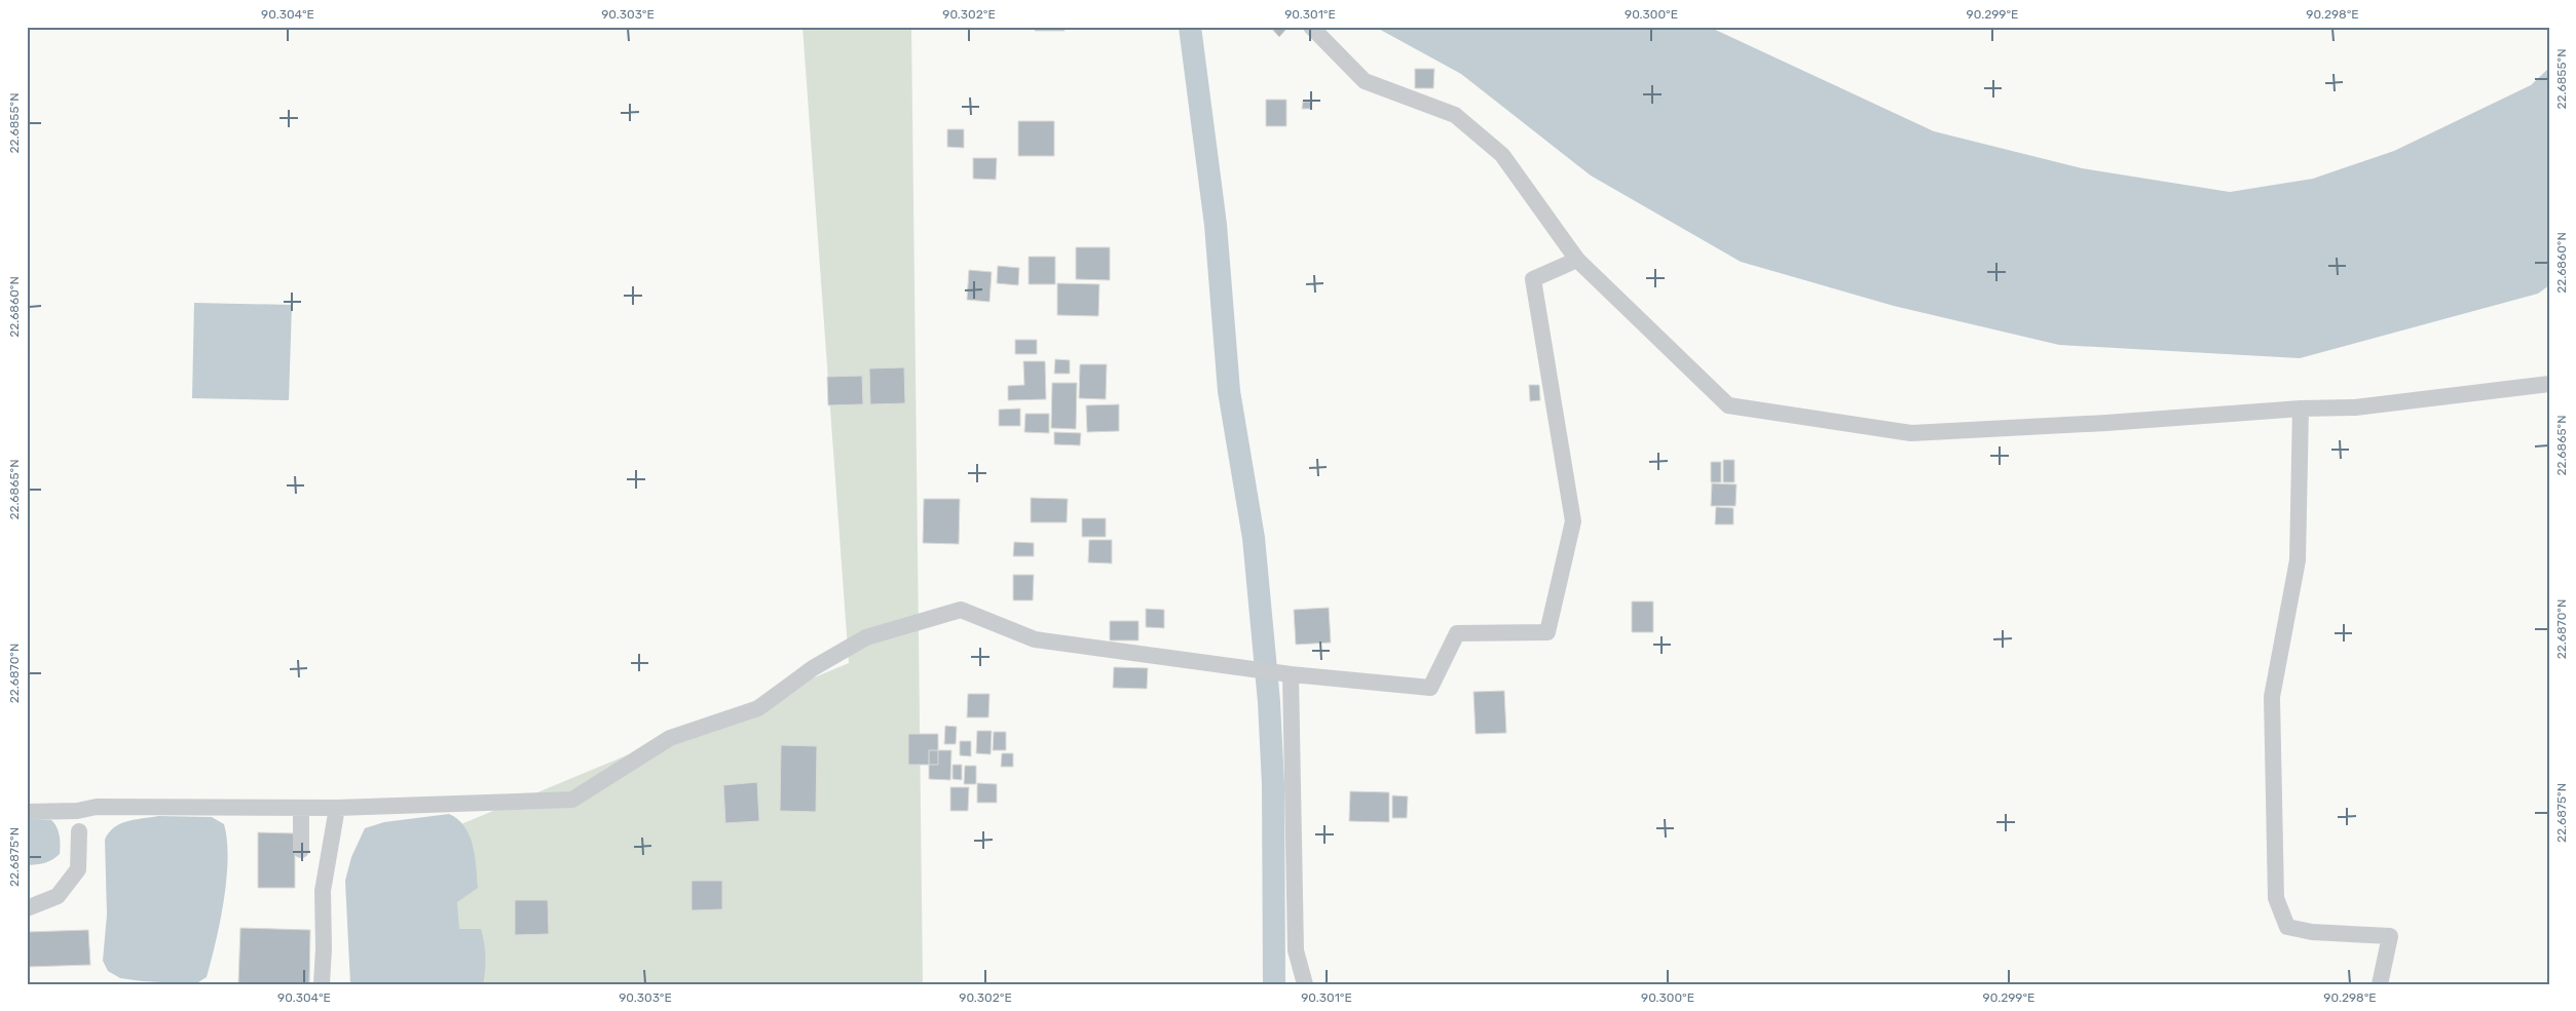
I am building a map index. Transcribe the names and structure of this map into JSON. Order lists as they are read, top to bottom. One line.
{"coordinates":["90.304°E","90.303°E","90.302°E","90.301°E","90.300°E","90.299°E","90.298°E","22.6855°N","22.6860°N","22.6865°N","22.6870°N","22.6875°N"]}
